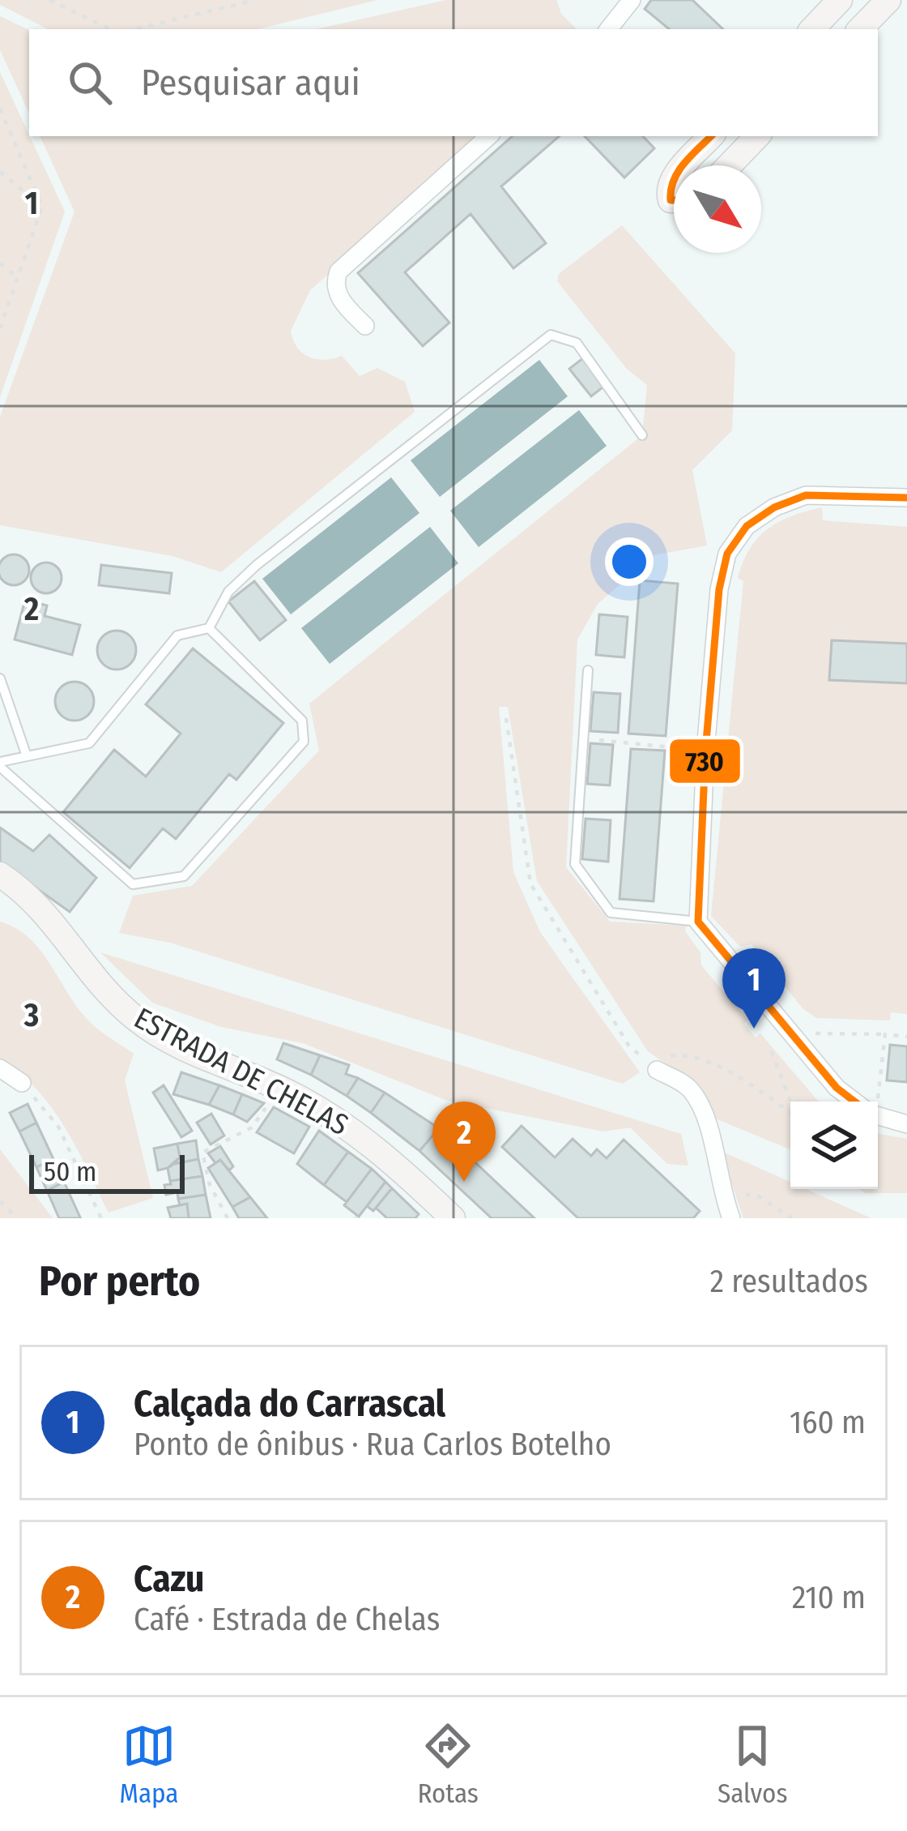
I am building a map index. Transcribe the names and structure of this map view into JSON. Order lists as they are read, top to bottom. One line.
{"streets":{"main road":["ESTRADA DE CHELAS"]},"lines":["transit line 730"],"scale_bar":"50 m","north":"bottom right","page":{"search":"Pesquisar aqui","pins":["1","2"],"scale":"50 m","heading":["Por perto","2 resultados"],"list":[{"mark":"1","name":"Calçada do Carrascal","note":"Ponto de ônibus · Rua Carlos Botelho","value":"160 m"},{"mark":"2","name":"Cazu","note":"Café · Estrada de Chelas","value":"210 m"}],"nav":["Mapa","Rotas","Salvos"]},"grid":{"rows":["1","2","3"]}}
